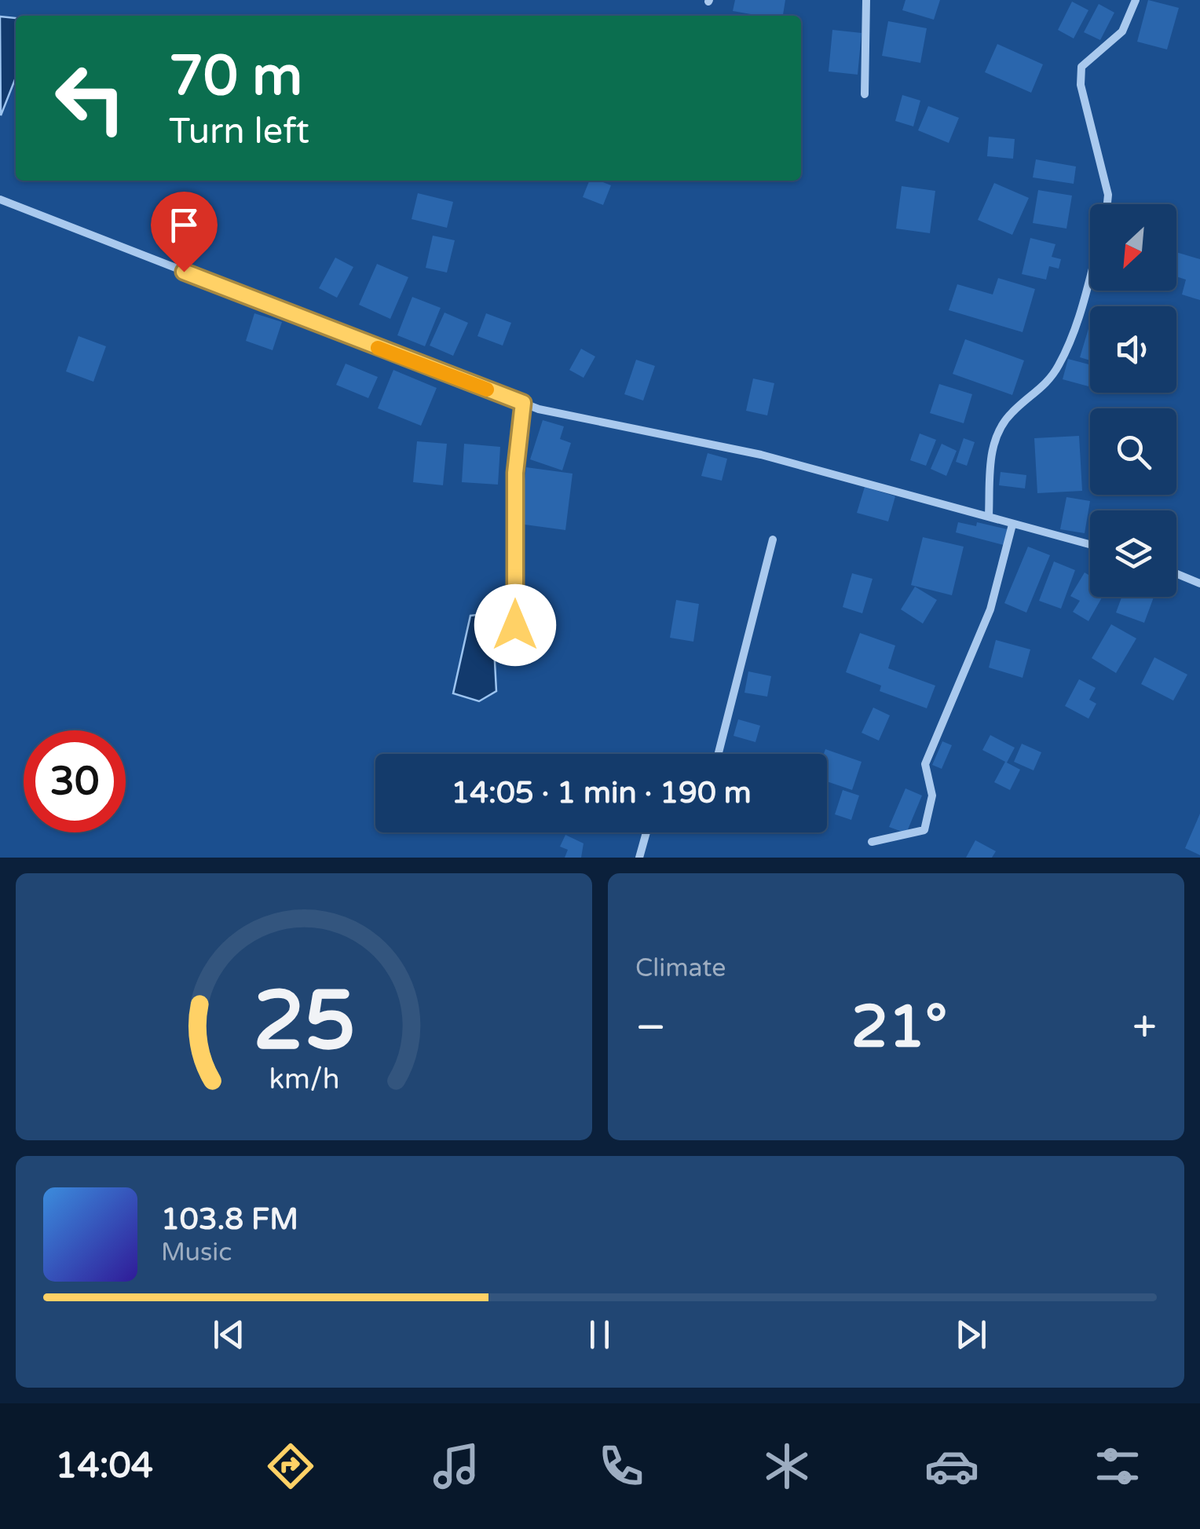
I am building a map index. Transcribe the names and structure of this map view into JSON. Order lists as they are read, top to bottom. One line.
{"north":"bottom left","page":{"turn":["70 m","Turn left"],"limit":"30","trip":"14:05 · 1 min · 190 m","tile":"Climate","heat":["−","21°","+"],"song":["103.8 FM","Music"],"tabs":"14:04","gauge":["25","km/h"]}}
